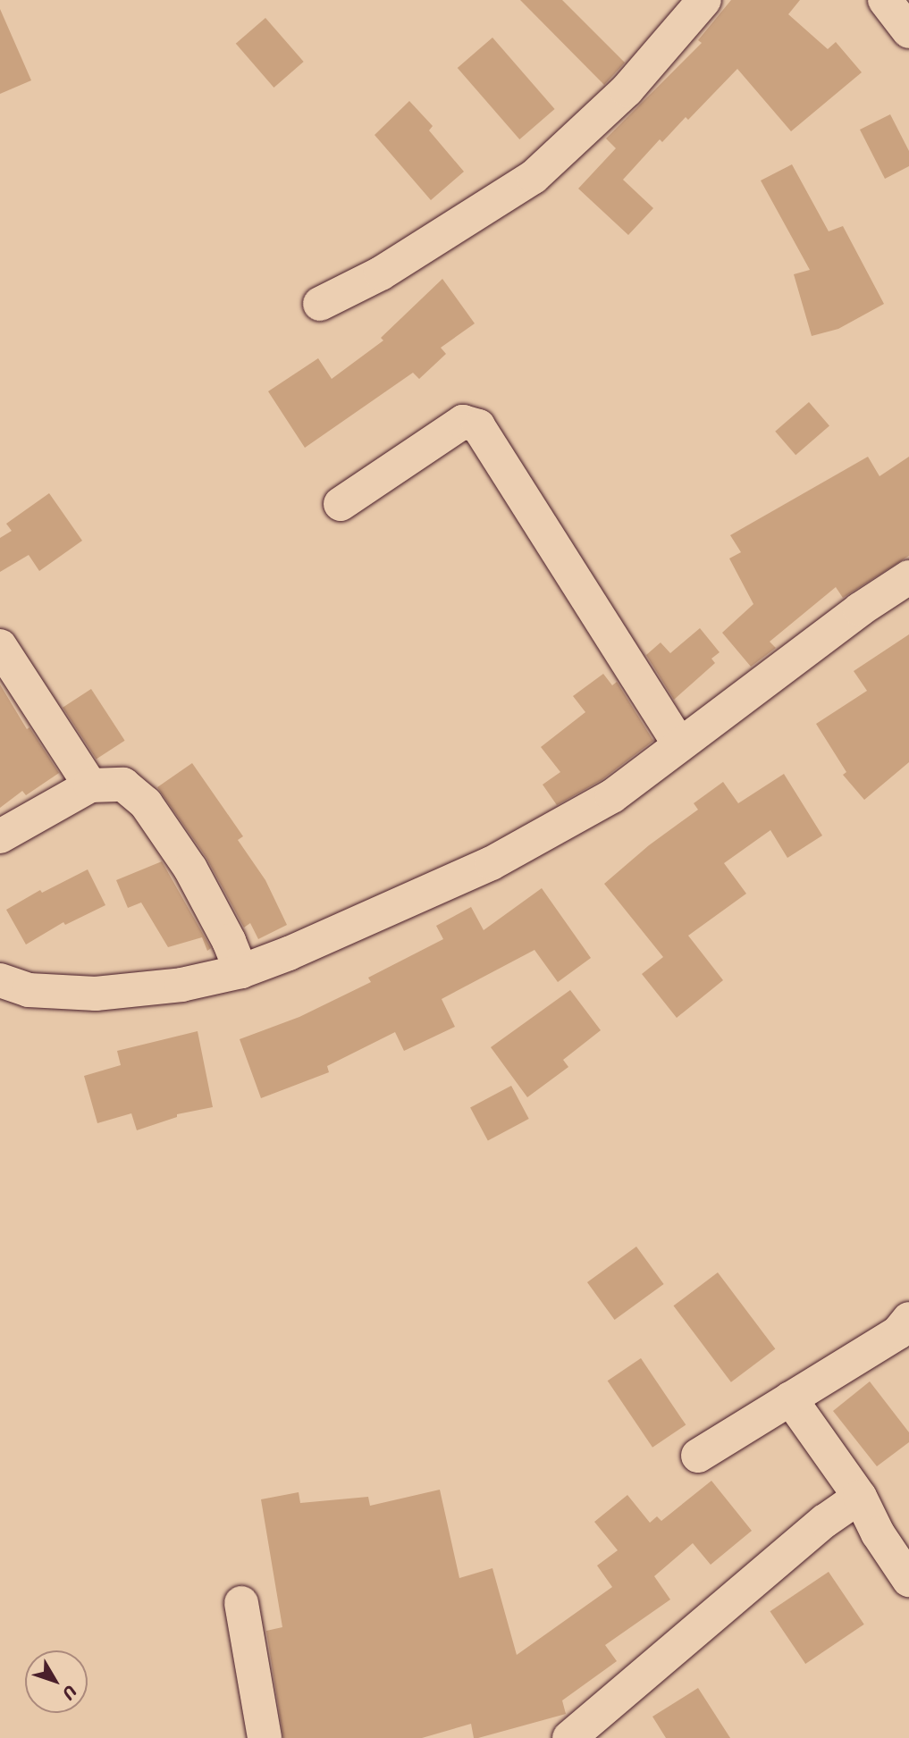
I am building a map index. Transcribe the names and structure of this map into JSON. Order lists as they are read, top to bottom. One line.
{"north":"bottom right"}
